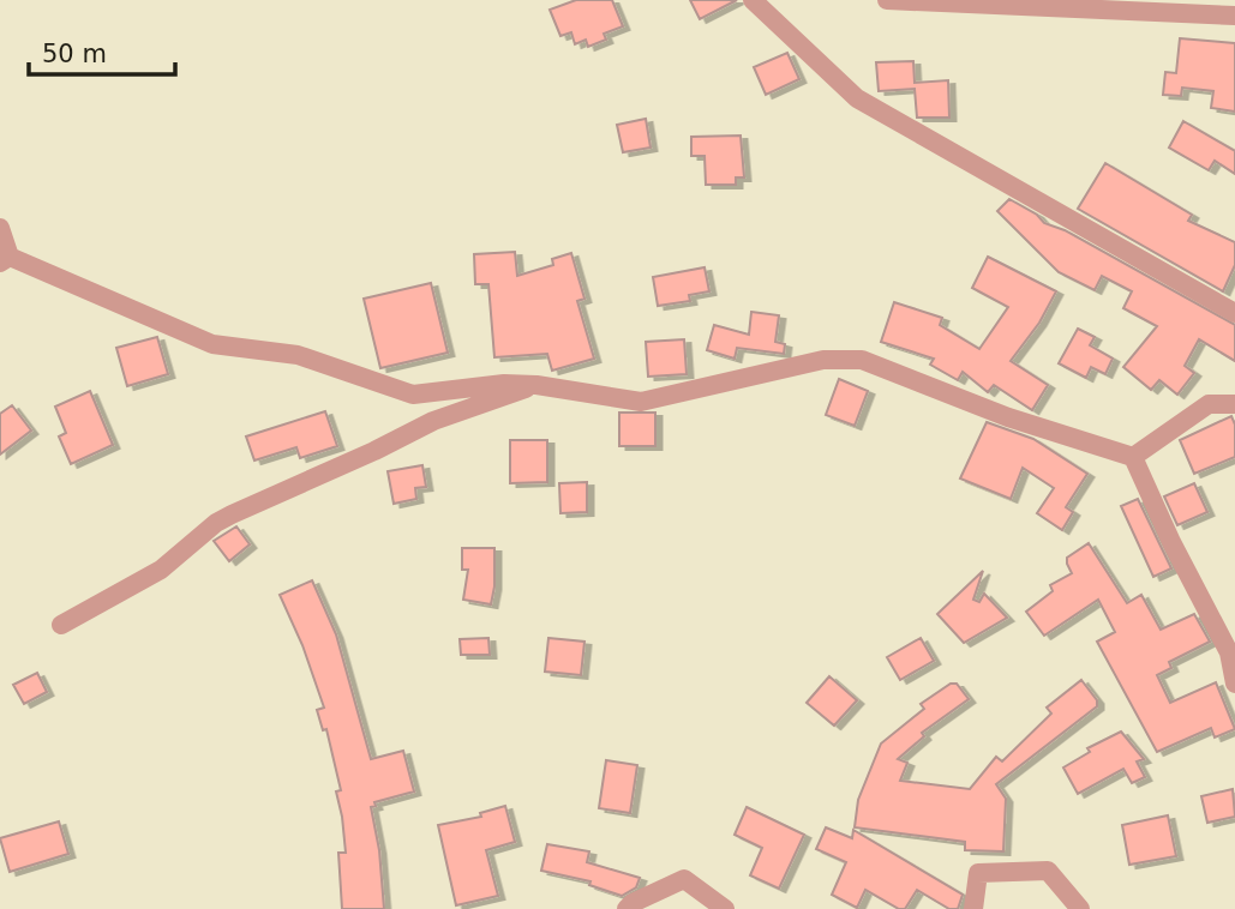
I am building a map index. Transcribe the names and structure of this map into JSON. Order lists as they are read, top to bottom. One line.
{"scale_bar":"50 m"}
